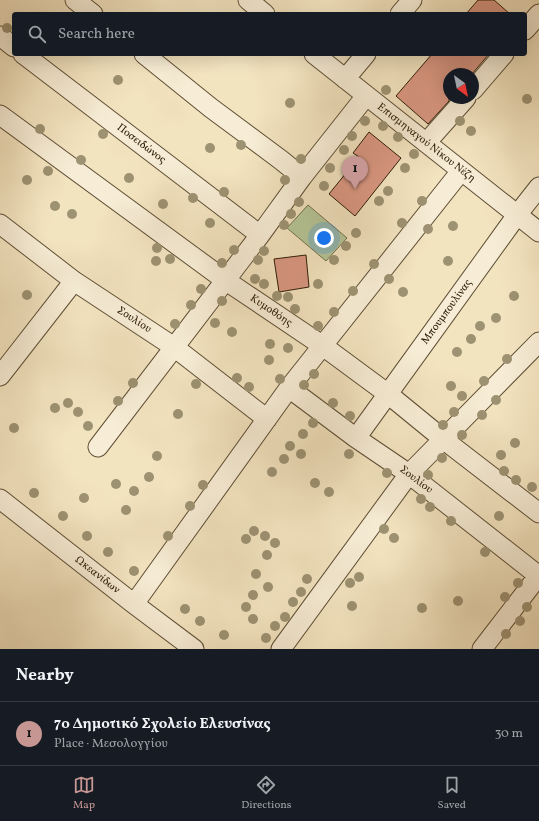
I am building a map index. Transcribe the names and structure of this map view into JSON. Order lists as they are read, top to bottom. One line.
{"streets":{"street":["Επισμηναγού Νίκου Νέζη","Ποσειδώνος","Κυμοθόης","Μπουμπουλίνας","Σουλίου","Ωκεανίδων"]},"crossings":[["Επισμηναγού Νίκου Νέζη","Μπουμπουλίνας"],["Κυμοθόης","Μπουμπουλίνας"],["Μπουμπουλίνας","Σουλίου"]],"north":"bottom right","page":{"search":"Search here","pins":"1","heading":"Nearby","list":[{"mark":"1","name":"7ο Δημοτικό Σχολείο Ελευσίνας","note":"Place · Μεσολογγίου","value":"30 m"}],"nav":["Map","Directions","Saved"]}}
